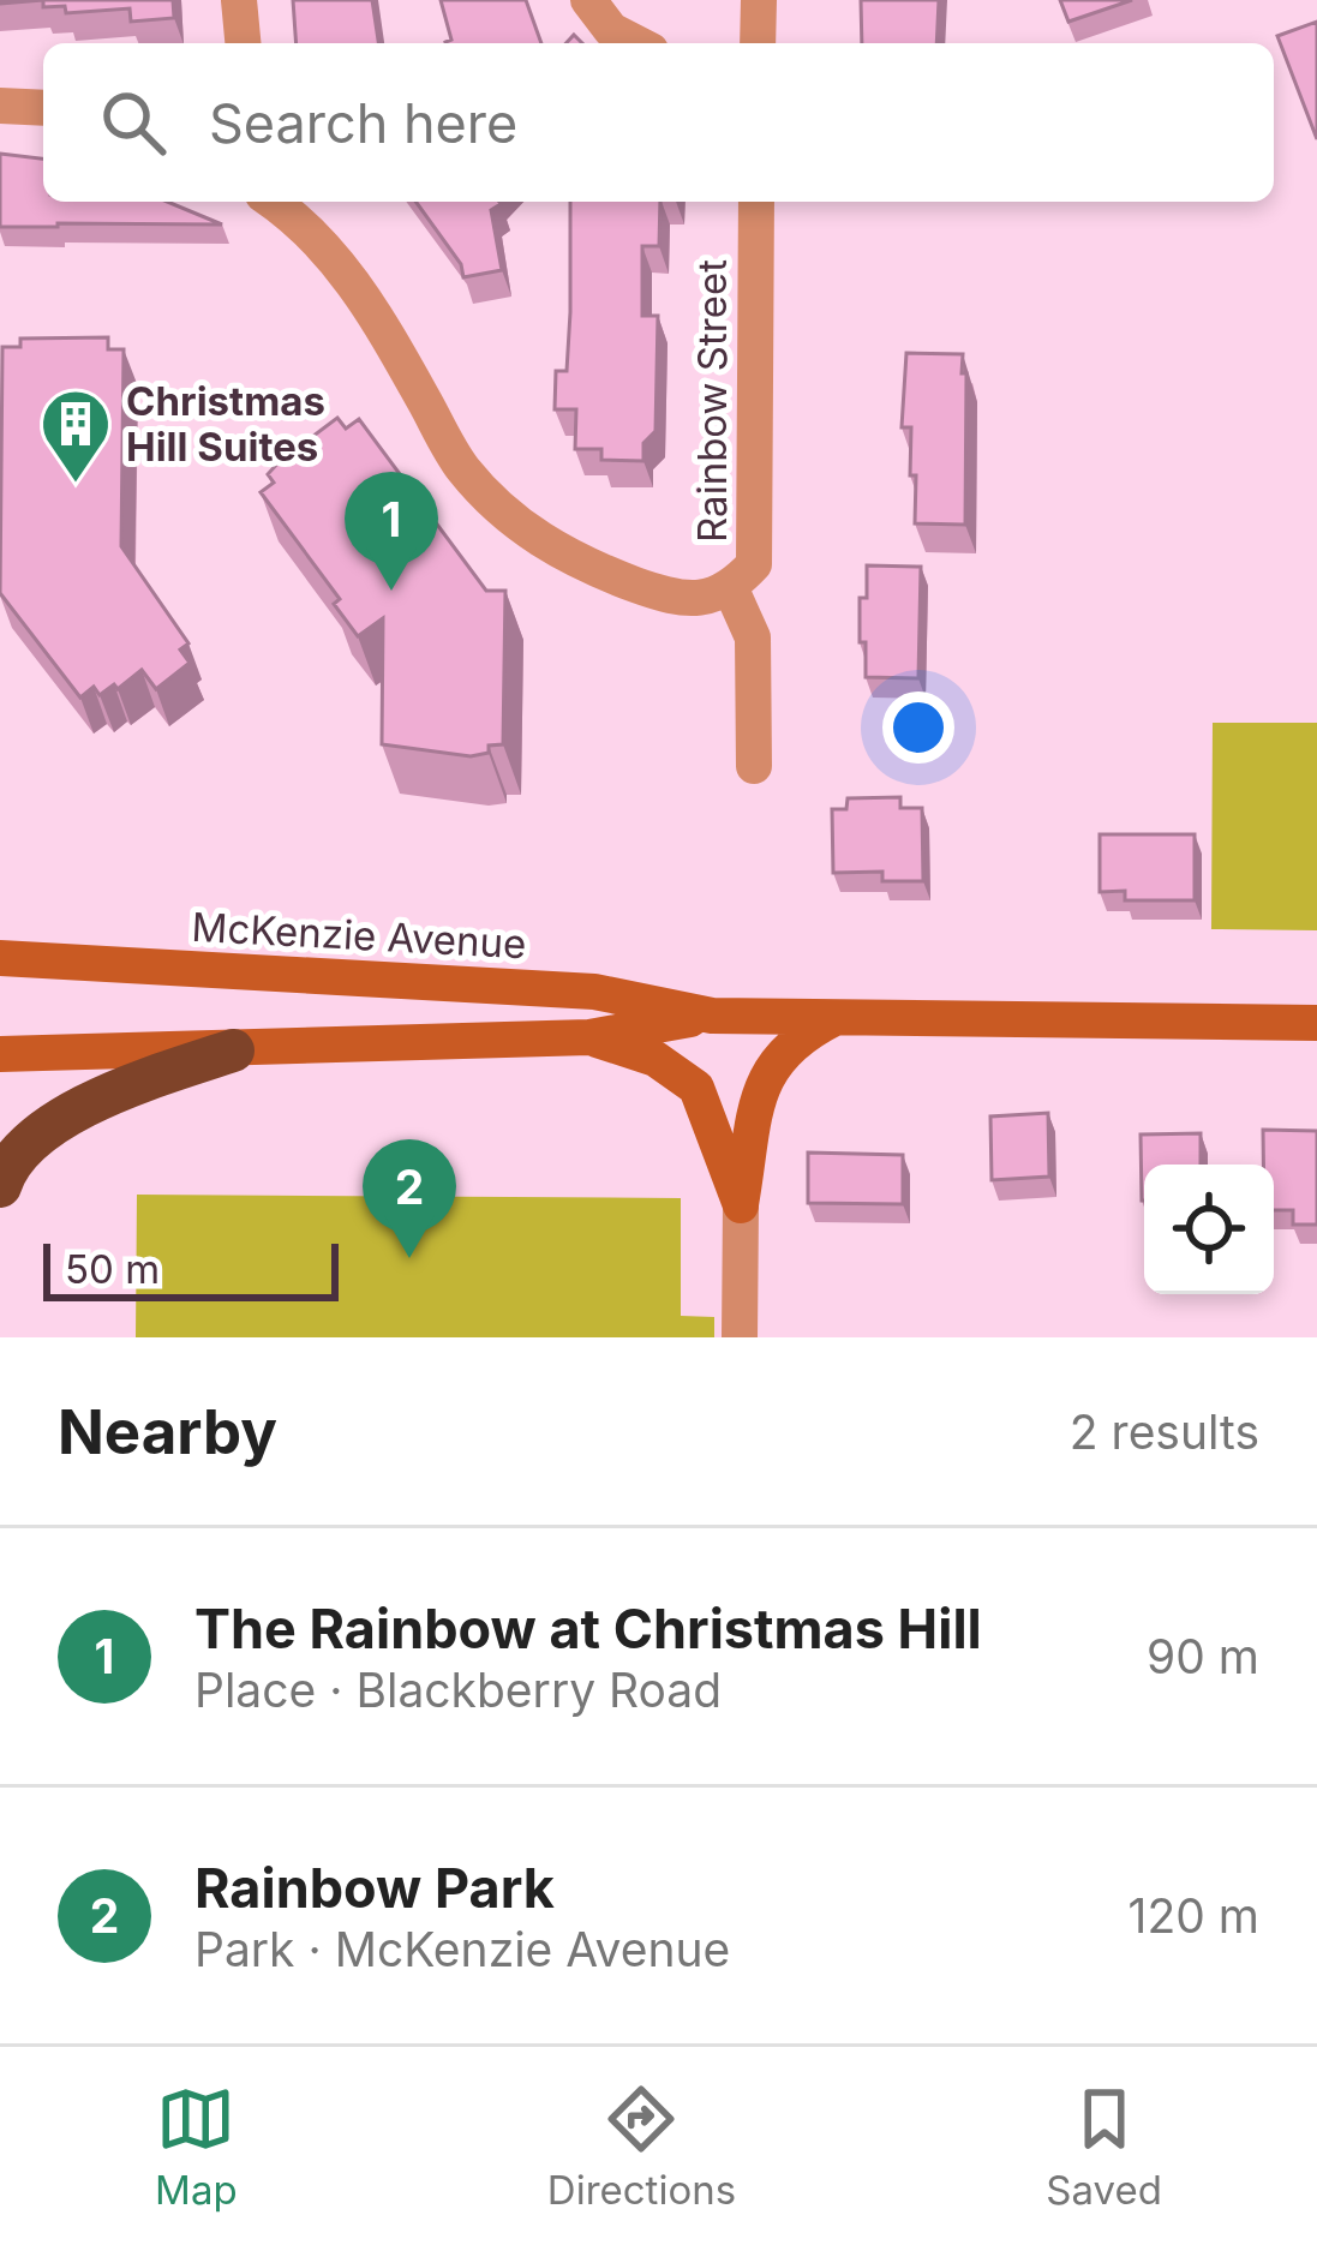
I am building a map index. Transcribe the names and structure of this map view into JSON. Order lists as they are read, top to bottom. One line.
{"streets":{"main road":["McKenzie Avenue"],"street":["Rainbow Street"]},"places":{"building":["Christmas Hill Suites"]},"scale_bar":"50 m","page":{"search":"Search here","pins":["1","2"],"scale":"50 m","heading":["Nearby","2 results"],"list":[{"mark":"1","name":"The Rainbow at Christmas Hill","note":"Place · Blackberry Road","value":"90 m"},{"mark":"2","name":"Rainbow Park","note":"Park · McKenzie Avenue","value":"120 m"}],"nav":["Map","Directions","Saved"]}}
